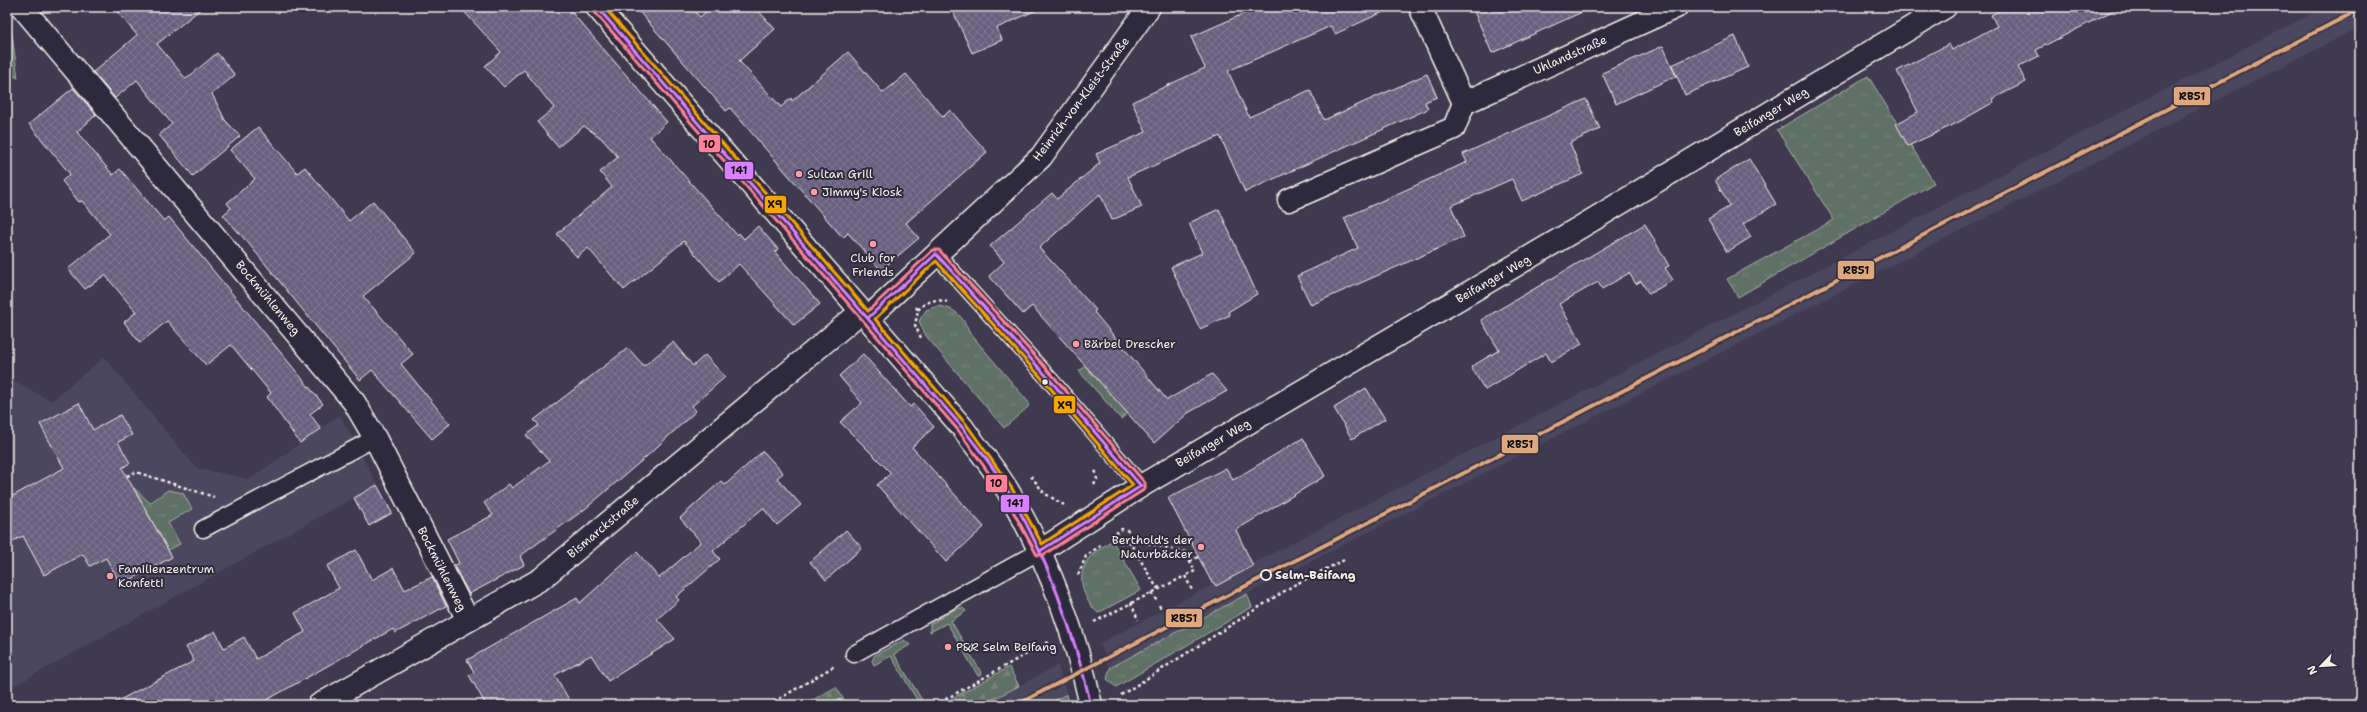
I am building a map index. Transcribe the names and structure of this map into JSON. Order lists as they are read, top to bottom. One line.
{"streets":{"street":["Uhlandstraße","Heinrich-von-Kleist-Straße","Beifanger Weg","Bockmühlenweg","Bismarckstraße"]},"crossings":[["Heinrich-von-Kleist-Straße","Bismarckstraße"],["Bockmühlenweg","Bismarckstraße"]],"places":["Sultan Grill","Jimmy's Kiosk","Club for Friends","Bärbel Drescher","Berthold's der Naturbäcker","Selm-Beifang","Familienzentrum Konfetti","P&R Selm Beifang"],"lines":["transit line 141","transit line X9","transit line RB51","transit line 10"],"north":"bottom left"}
